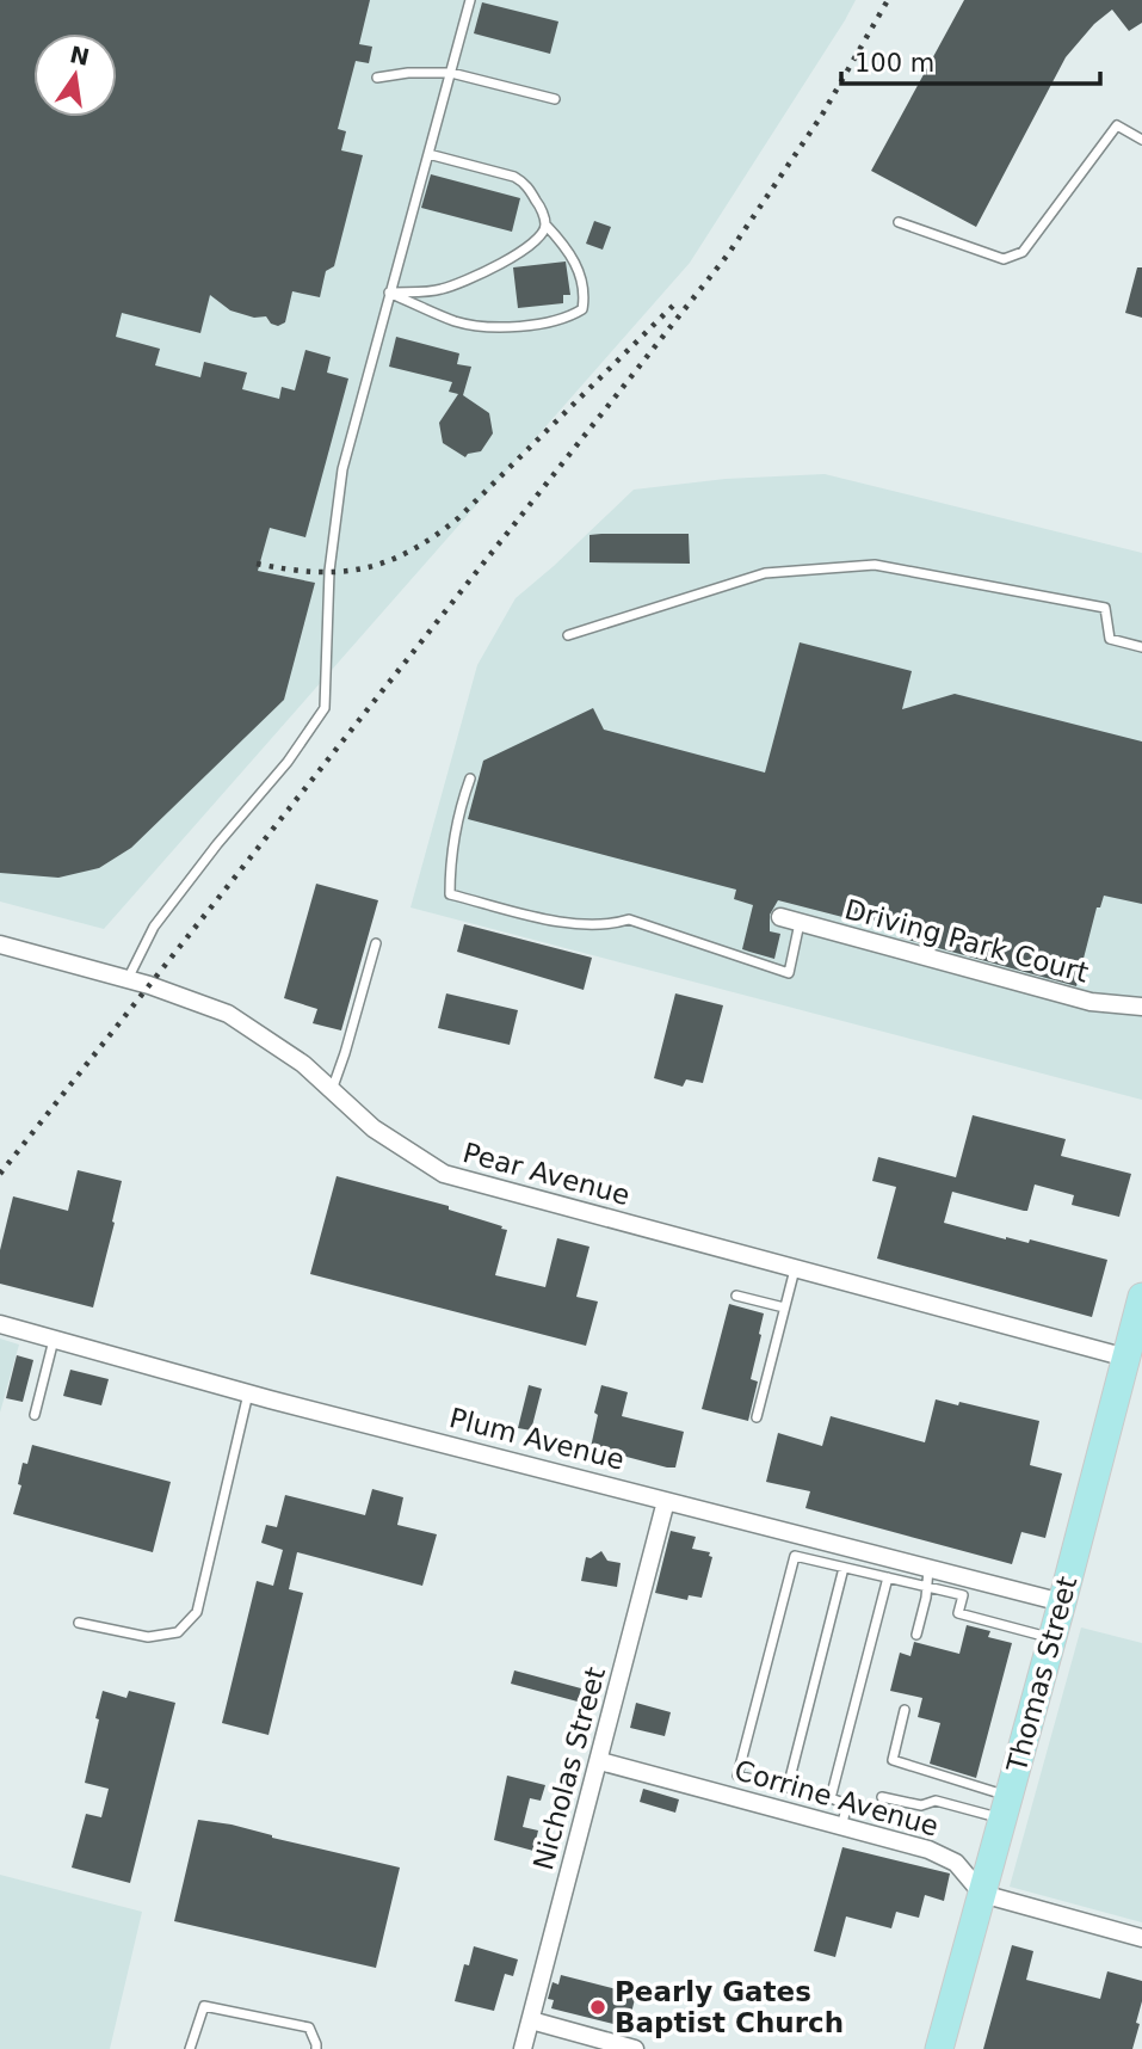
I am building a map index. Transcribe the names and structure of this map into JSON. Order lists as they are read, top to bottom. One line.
{"streets":{"main road":["Thomas Street"],"street":["Driving Park Court","Pear Avenue","Plum Avenue","Nicholas Street","Corrine Avenue"]},"crossings":[["Pear Avenue","Thomas Street"],["Plum Avenue","Thomas Street"],["Plum Avenue","Nicholas Street"],["Thomas Street","Corrine Avenue"],["Nicholas Street","Corrine Avenue"]],"places":["Pearly Gates Baptist Church"],"scale_bar":"100 m","north":"top"}
